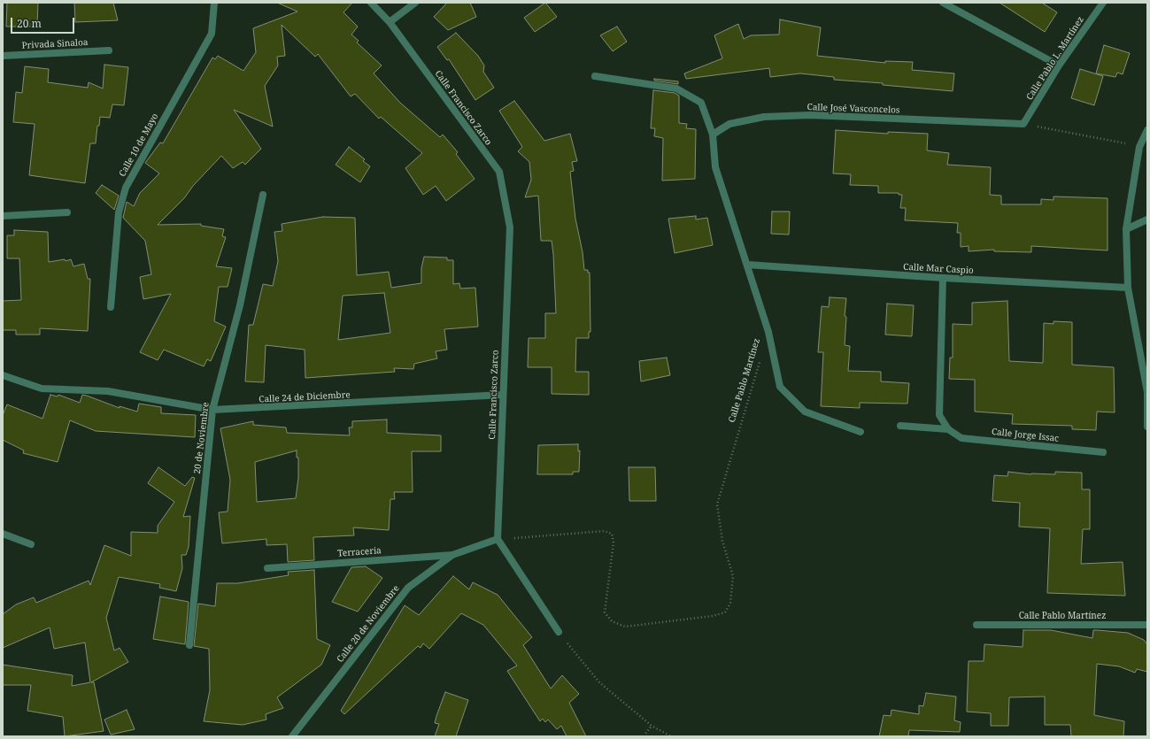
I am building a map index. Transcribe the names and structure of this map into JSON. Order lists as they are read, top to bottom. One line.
{"streets":{"street":["Privada Sinaloa","Calle Pablo L. Martínez","Calle Francisco Zarco","Calle José Vasconcelos","Calle 10 de Mayo","Calle Mar Caspio","Calle Pablo Martínez","Calle 24 de Diciembre","Calle Jorge Issac","20 de Noviembre","Terraceria","Calle 20 de Noviembre"]},"crossings":[["Calle Pablo L. Martínez","Calle José Vasconcelos"],["Calle Francisco Zarco","Calle Pablo Martínez"],["Calle Francisco Zarco","Calle 24 de Diciembre"],["Calle Francisco Zarco","Calle 20 de Noviembre"],["Calle José Vasconcelos","Calle Pablo Martínez"],["Calle Mar Caspio","Calle Pablo Martínez"],["Calle Pablo Martínez","Calle 20 de Noviembre"],["Calle 24 de Diciembre","20 de Noviembre"],["Terraceria","Calle 20 de Noviembre"]],"scale_bar":"20 m"}
